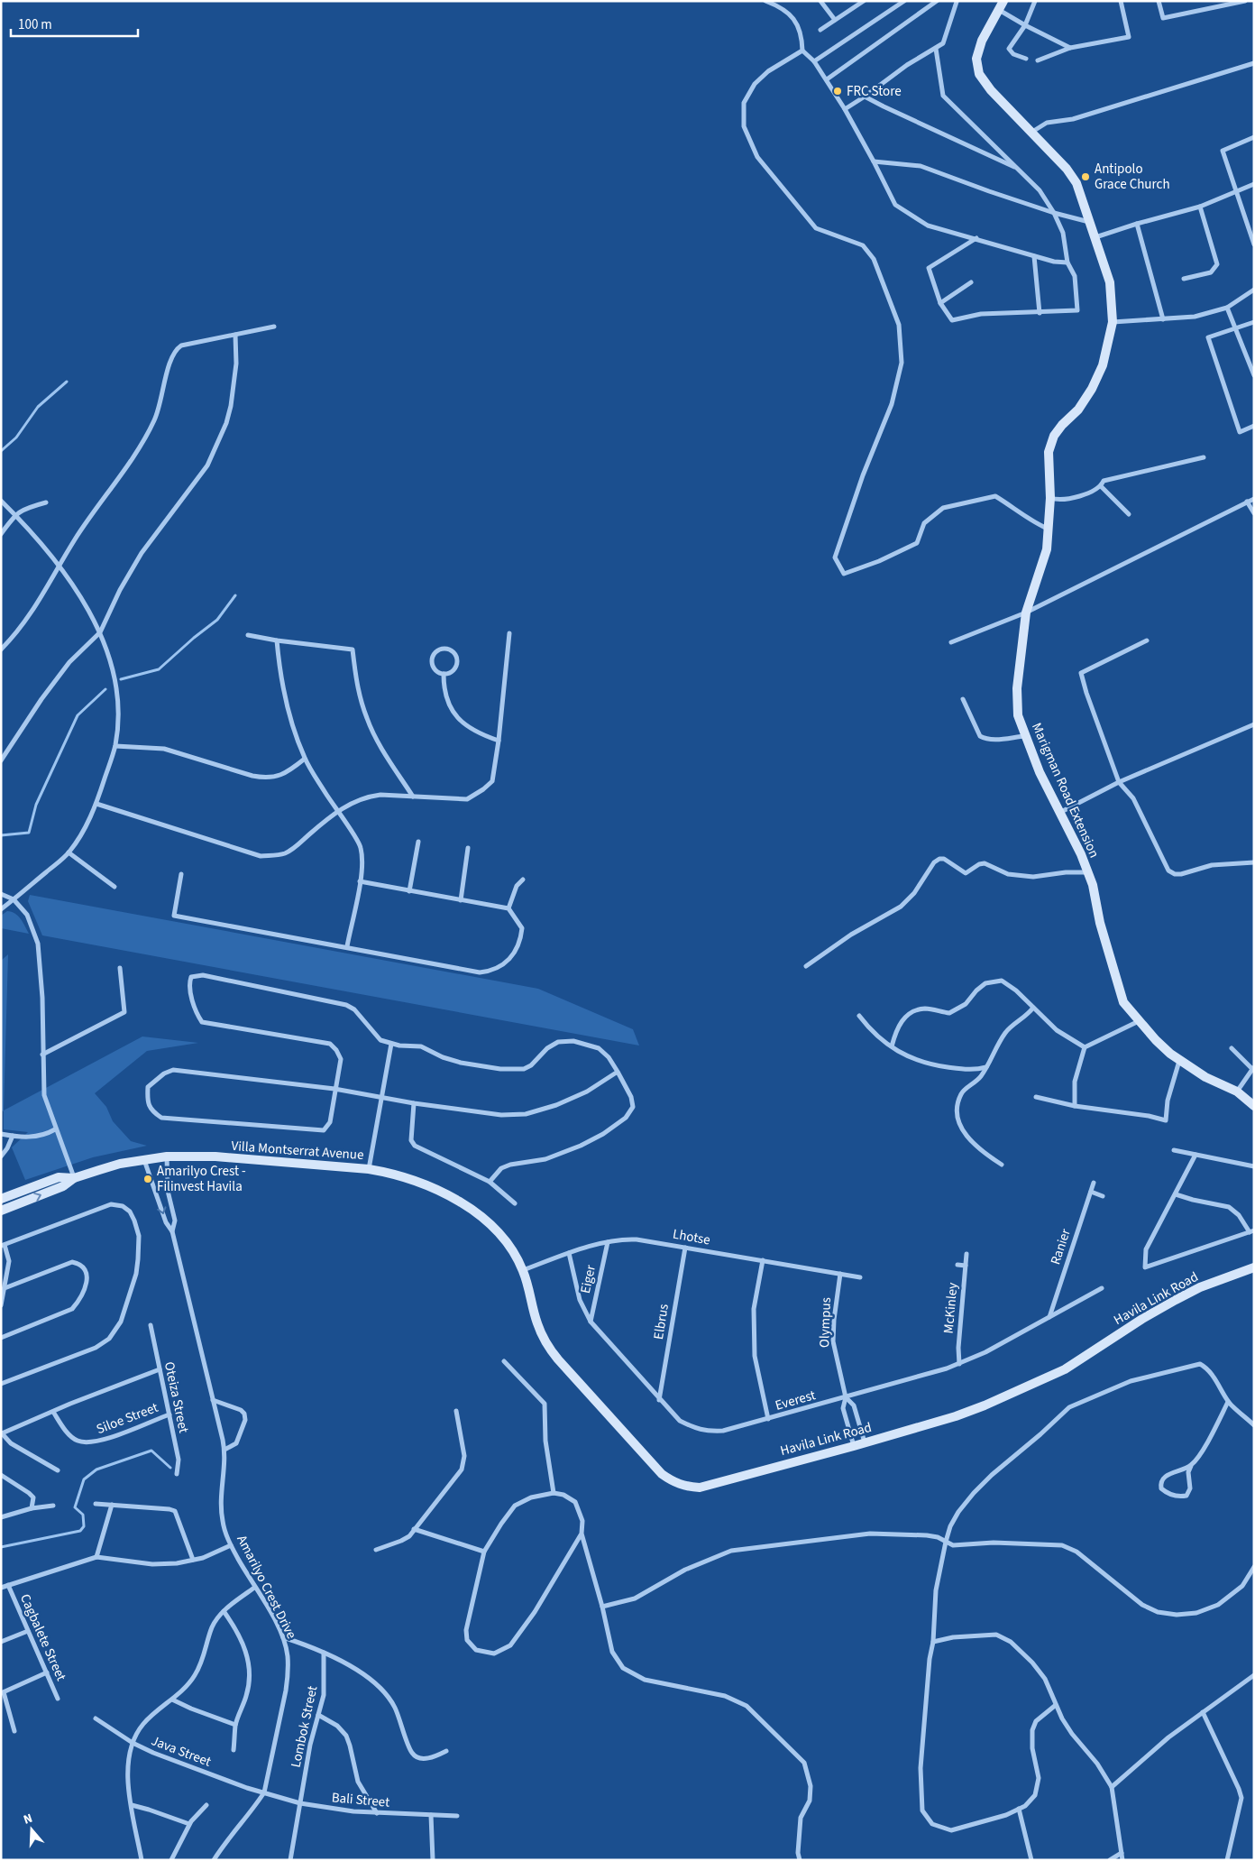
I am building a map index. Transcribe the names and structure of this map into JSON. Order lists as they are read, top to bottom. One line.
{"streets":{"street":["Marigman Road Extension","Villa Montserrat Avenue","Lhotse","Ranier","Eiger","Havila Link Road","McKinley","Elbrus","Olympus","Oteiza Street","Everest","Siloe Street","Amarilyo Crest Drive","Cagbalete Street","Lombok Street","Java Street","Bali Street"]},"crossings":[["Villa Montserrat Avenue","Havila Link Road"],["Villa Montserrat Avenue","Amarilyo Crest Drive"],["Lhotse","Eiger"],["Lhotse","Havila Link Road"],["Lhotse","Elbrus"],["Lhotse","Olympus"],["Lhotse","Everest"],["Ranier","Everest"],["Eiger","Everest"],["McKinley","Everest"],["Elbrus","Everest"],["Olympus","Everest"],["Oteiza Street","Siloe Street"],["Amarilyo Crest Drive","Java Street"],["Amarilyo Crest Drive","Bali Street"],["Lombok Street","Bali Street"],["Java Street","Bali Street"]],"places":["FRC Store","Antipolo Grace Church","Amarilyo Crest - Filinvest Havila"],"scale_bar":"100 m","north":"top"}
